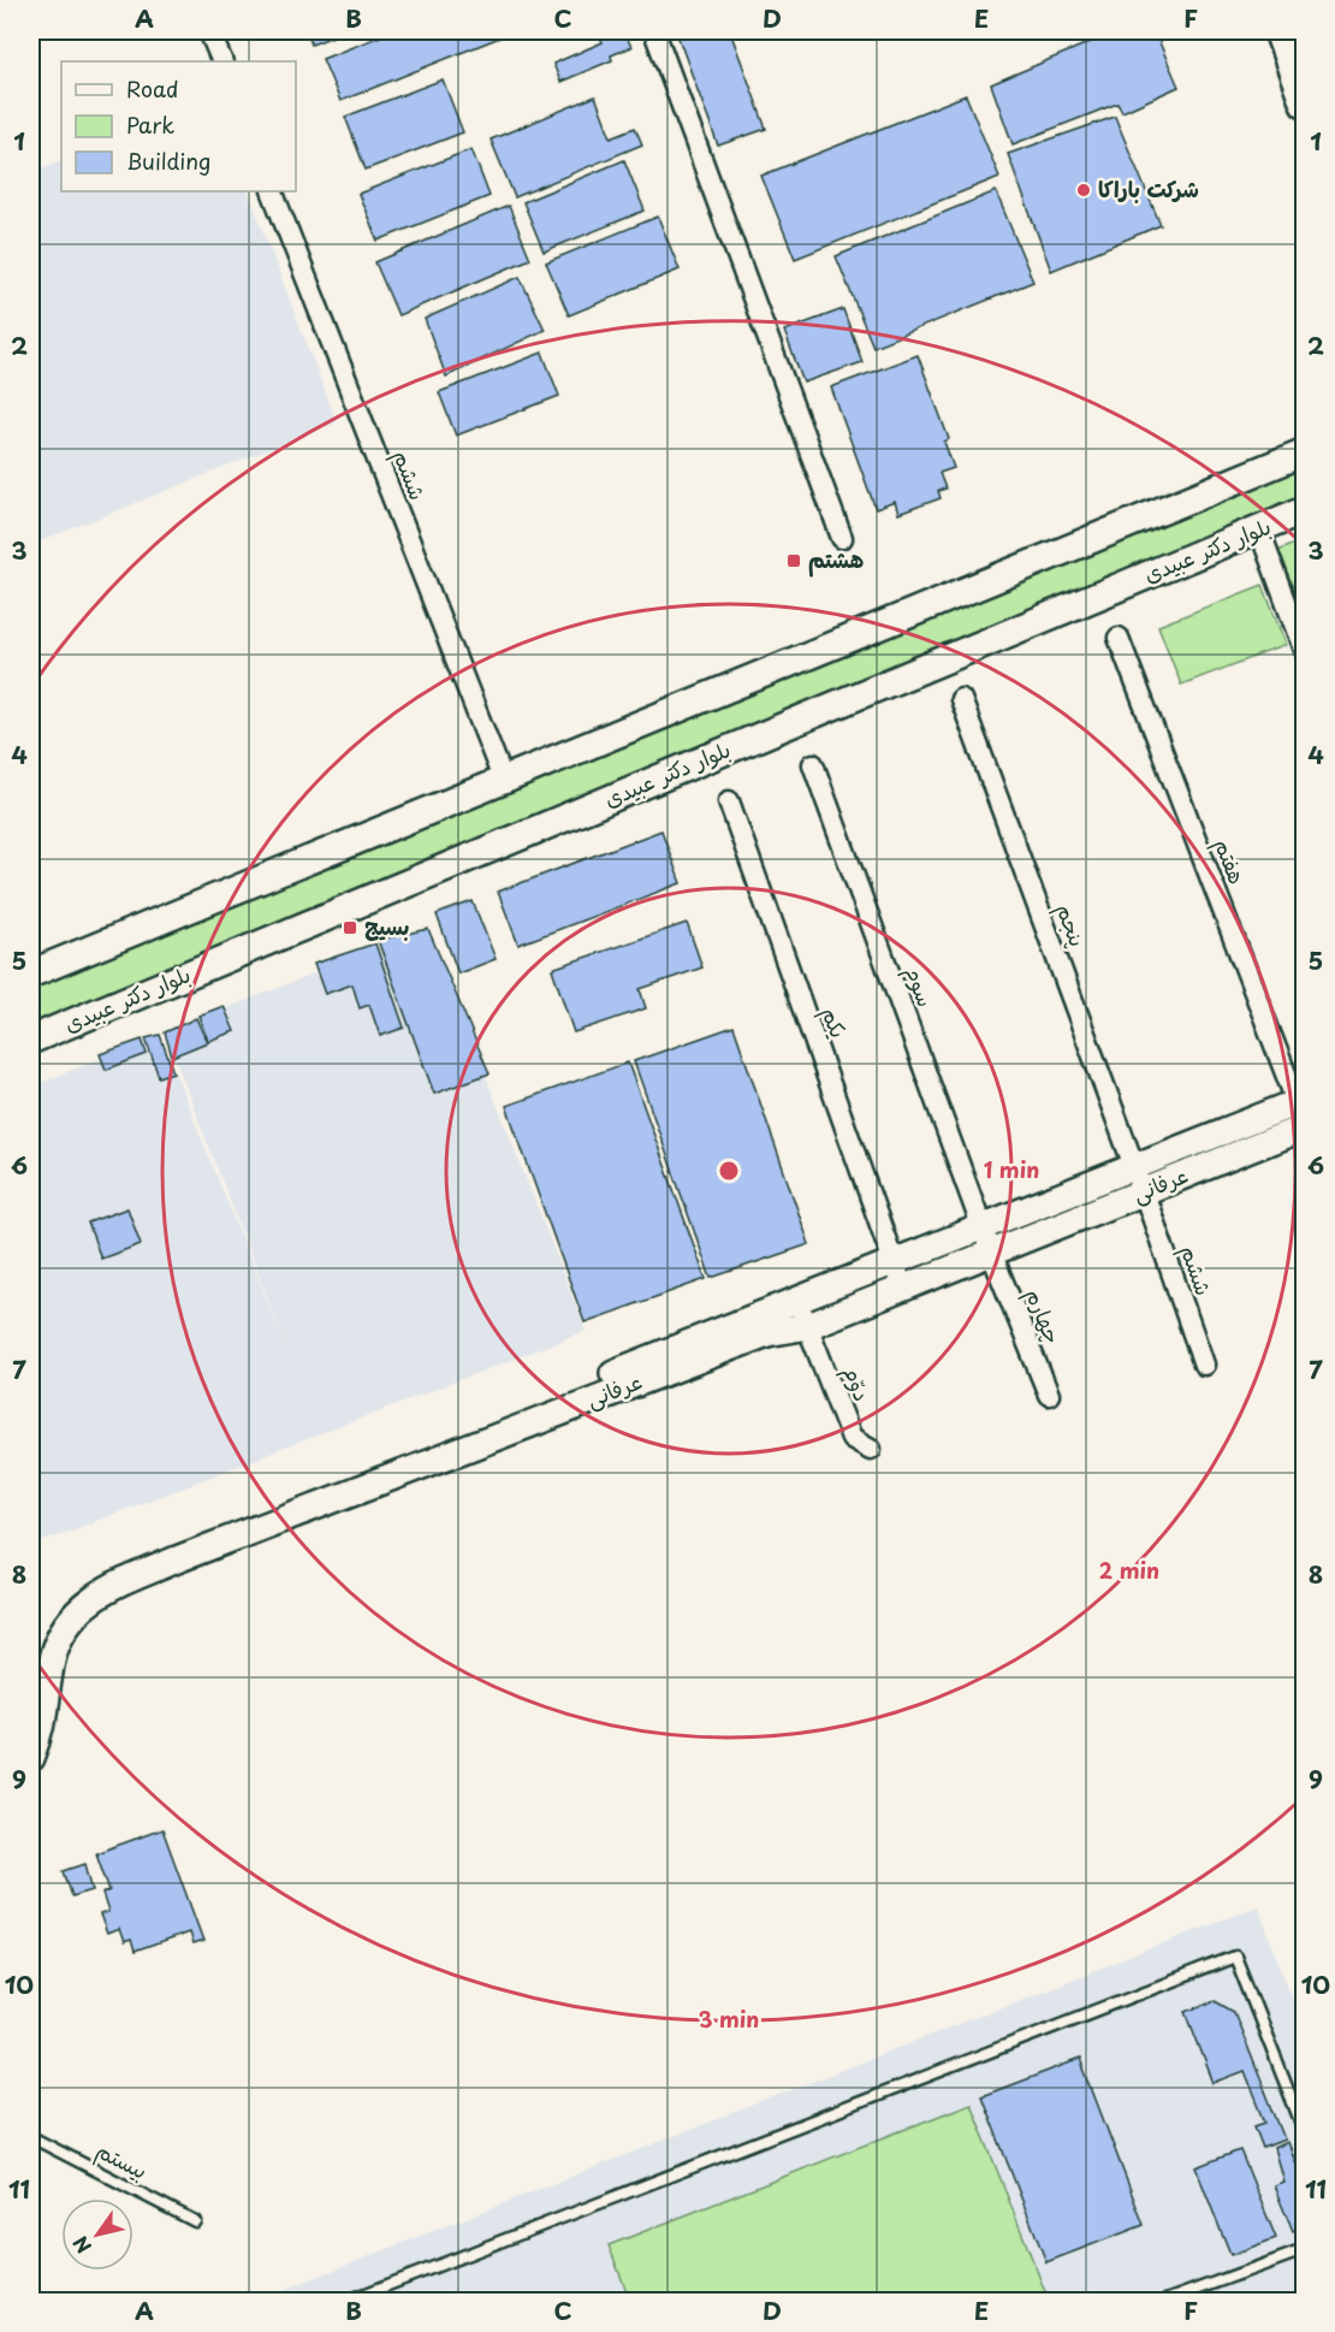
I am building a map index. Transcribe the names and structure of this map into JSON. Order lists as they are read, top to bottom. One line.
{"streets":{"main road":["بلوار دکتر عبیدی"],"street":["ششم","هفتم","پنجم","سوم","یکم","عرفانی","چهارم","دوّم"],"lane":["بیستم"]},"crossings":[["ششم","پنجم"],["ششم","عرفانی"],["هفتم","عرفانی"],["پنجم","عرفانی"],["سوم","عرفانی"],["سوم","چهارم"],["یکم","عرفانی"],["عرفانی","چهارم"],["عرفانی","دوّم"]],"places":{"other":["شرکت باراکا"],"transit":["هشتم","بسیج"]},"legend":["Road","Park","Building"],"north":"bottom left","grid":{"columns":["A","B","C","D","E","F"],"rows":["1","2","3","4","5","6","7","8","9","10","11"]},"rings":["1 min","2 min","3 min"]}
